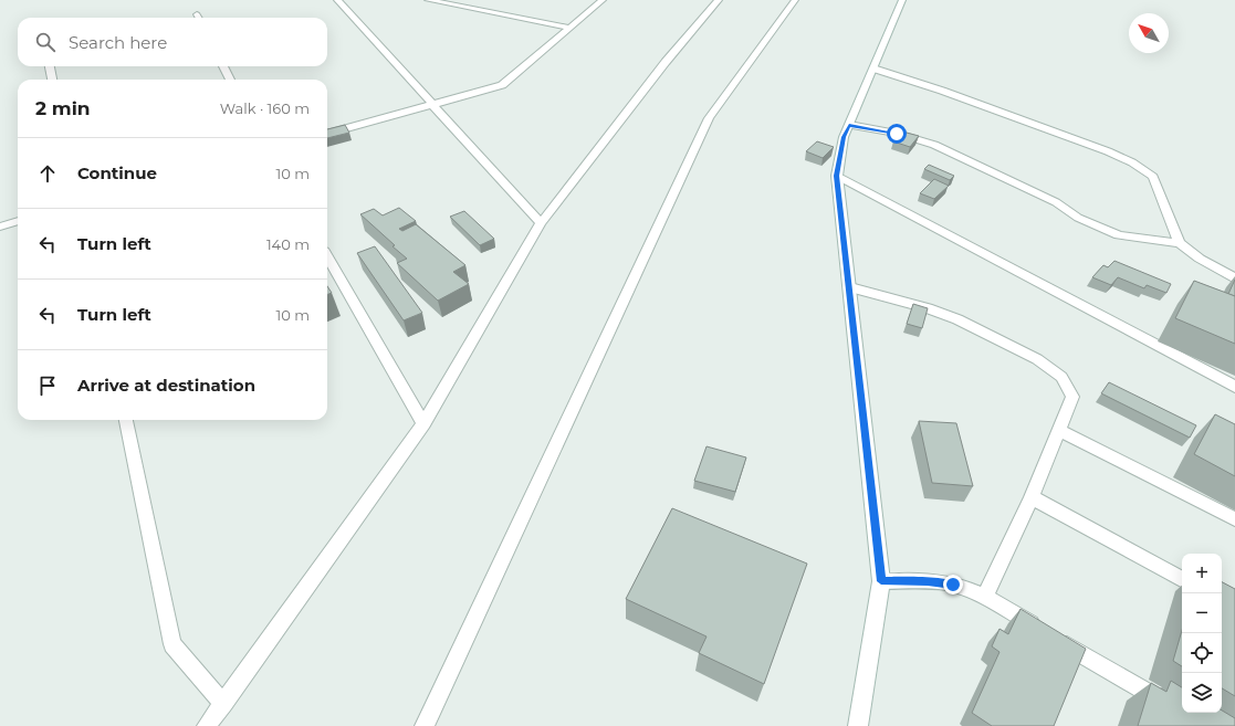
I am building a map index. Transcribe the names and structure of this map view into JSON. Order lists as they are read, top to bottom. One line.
{"north":"top left","page":{"search":"Search here","heading":["2 min","Walk · 160 m"],"list":[["Continue","10 m"],["Turn left","140 m"],["Turn left","10 m"],"Arrive at destination"],"map_buttons":["+","−"]}}
